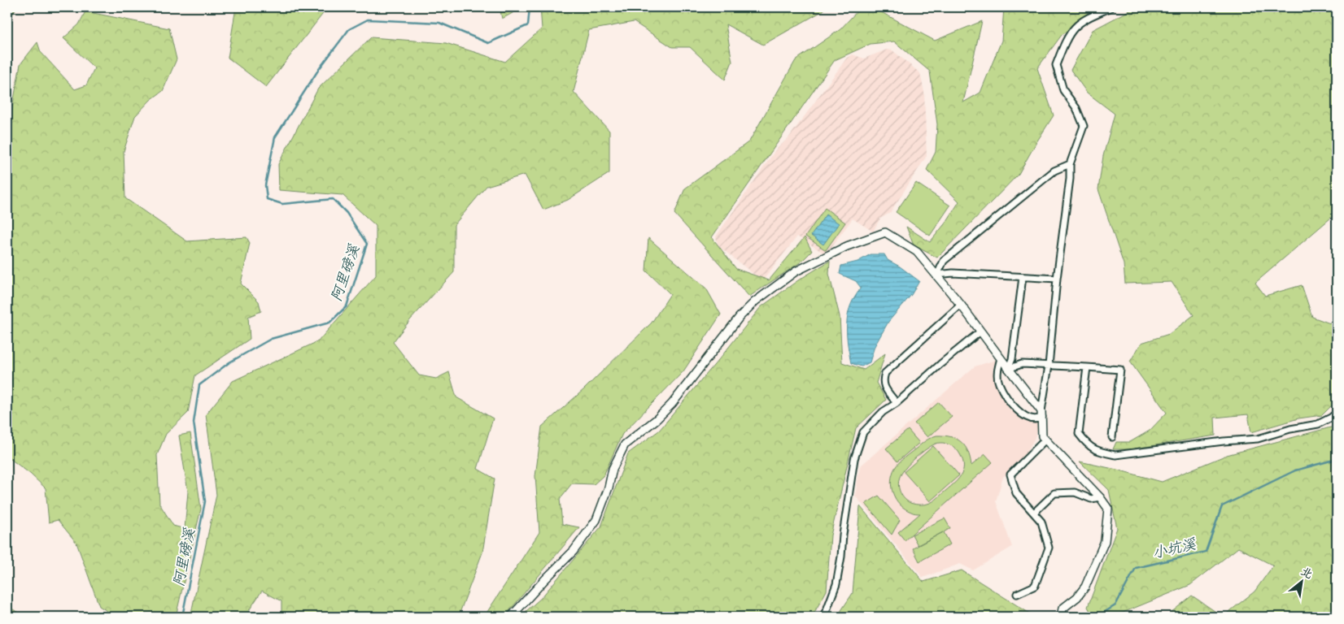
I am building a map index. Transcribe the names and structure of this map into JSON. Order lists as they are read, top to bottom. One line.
{"water":["阿里磅溪","小坑溪"],"north":"top right"}
